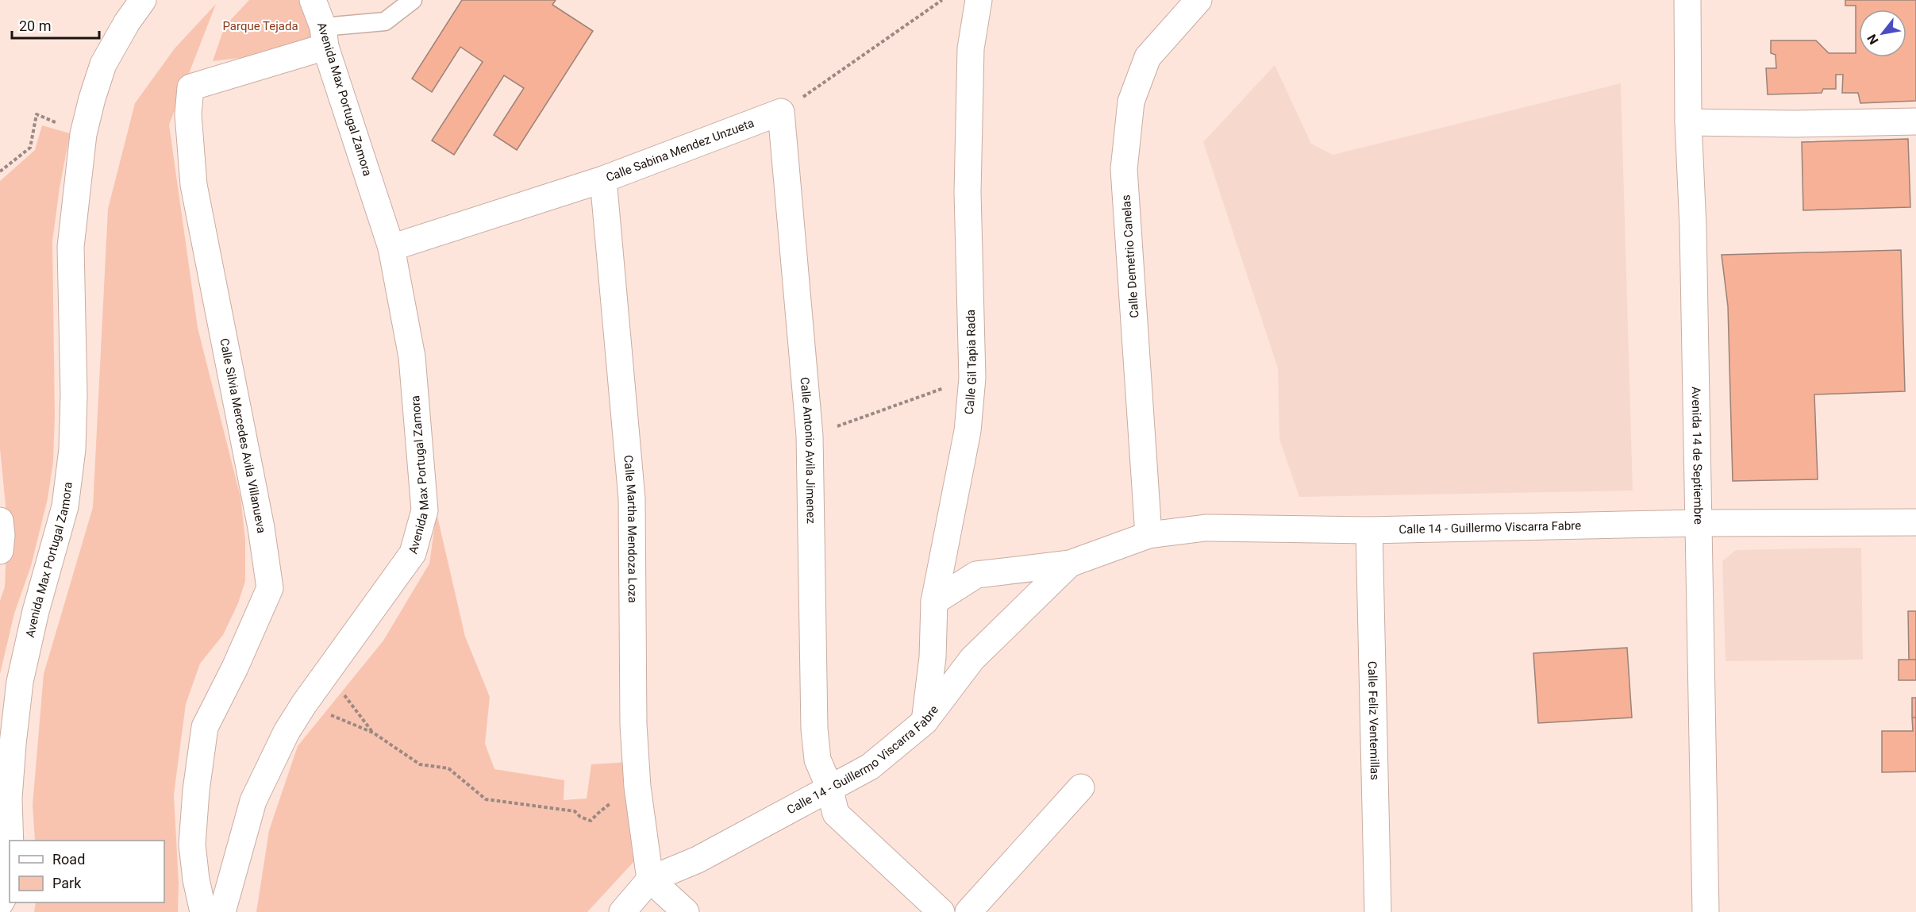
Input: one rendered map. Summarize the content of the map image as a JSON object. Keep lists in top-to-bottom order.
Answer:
{
  "streets": {
    "street": [
      "Avenida Max Portugal Zamora",
      "Calle Sabina Mendez Unzueta",
      "Calle Demetrio Canelas",
      "Calle Gil Tapia Rada",
      "Calle Silvia Mercedes Avila Villanueva",
      "Calle Antonio Avila Jimenez",
      "Avenida 14 de Septiembre",
      "Calle 14 - Guillermo Viscarra Fabre",
      "Calle Martha Mendoza Loza",
      "Calle Feliz Ventemillas"
    ]
  },
  "crossings": [
    ["Avenida Max Portugal Zamora", "Calle Sabina Mendez Unzueta"],
    ["Avenida Max Portugal Zamora", "Calle Silvia Mercedes Avila Villanueva"],
    ["Calle Sabina Mendez Unzueta", "Calle Antonio Avila Jimenez"],
    ["Calle Sabina Mendez Unzueta", "Calle Martha Mendoza Loza"],
    ["Calle Demetrio Canelas", "Calle 14 - Guillermo Viscarra Fabre"],
    ["Calle Gil Tapia Rada", "Calle 14 - Guillermo Viscarra Fabre"],
    ["Calle Antonio Avila Jimenez", "Calle 14 - Guillermo Viscarra Fabre"],
    ["Avenida 14 de Septiembre", "Calle 14 - Guillermo Viscarra Fabre"],
    ["Calle 14 - Guillermo Viscarra Fabre", "Calle Martha Mendoza Loza"],
    ["Calle 14 - Guillermo Viscarra Fabre", "Calle Feliz Ventemillas"]
  ],
  "parks": ["Parque Tejada"],
  "legend": ["Road", "Park"],
  "scale_bar": "20 m",
  "north": "bottom left"
}
